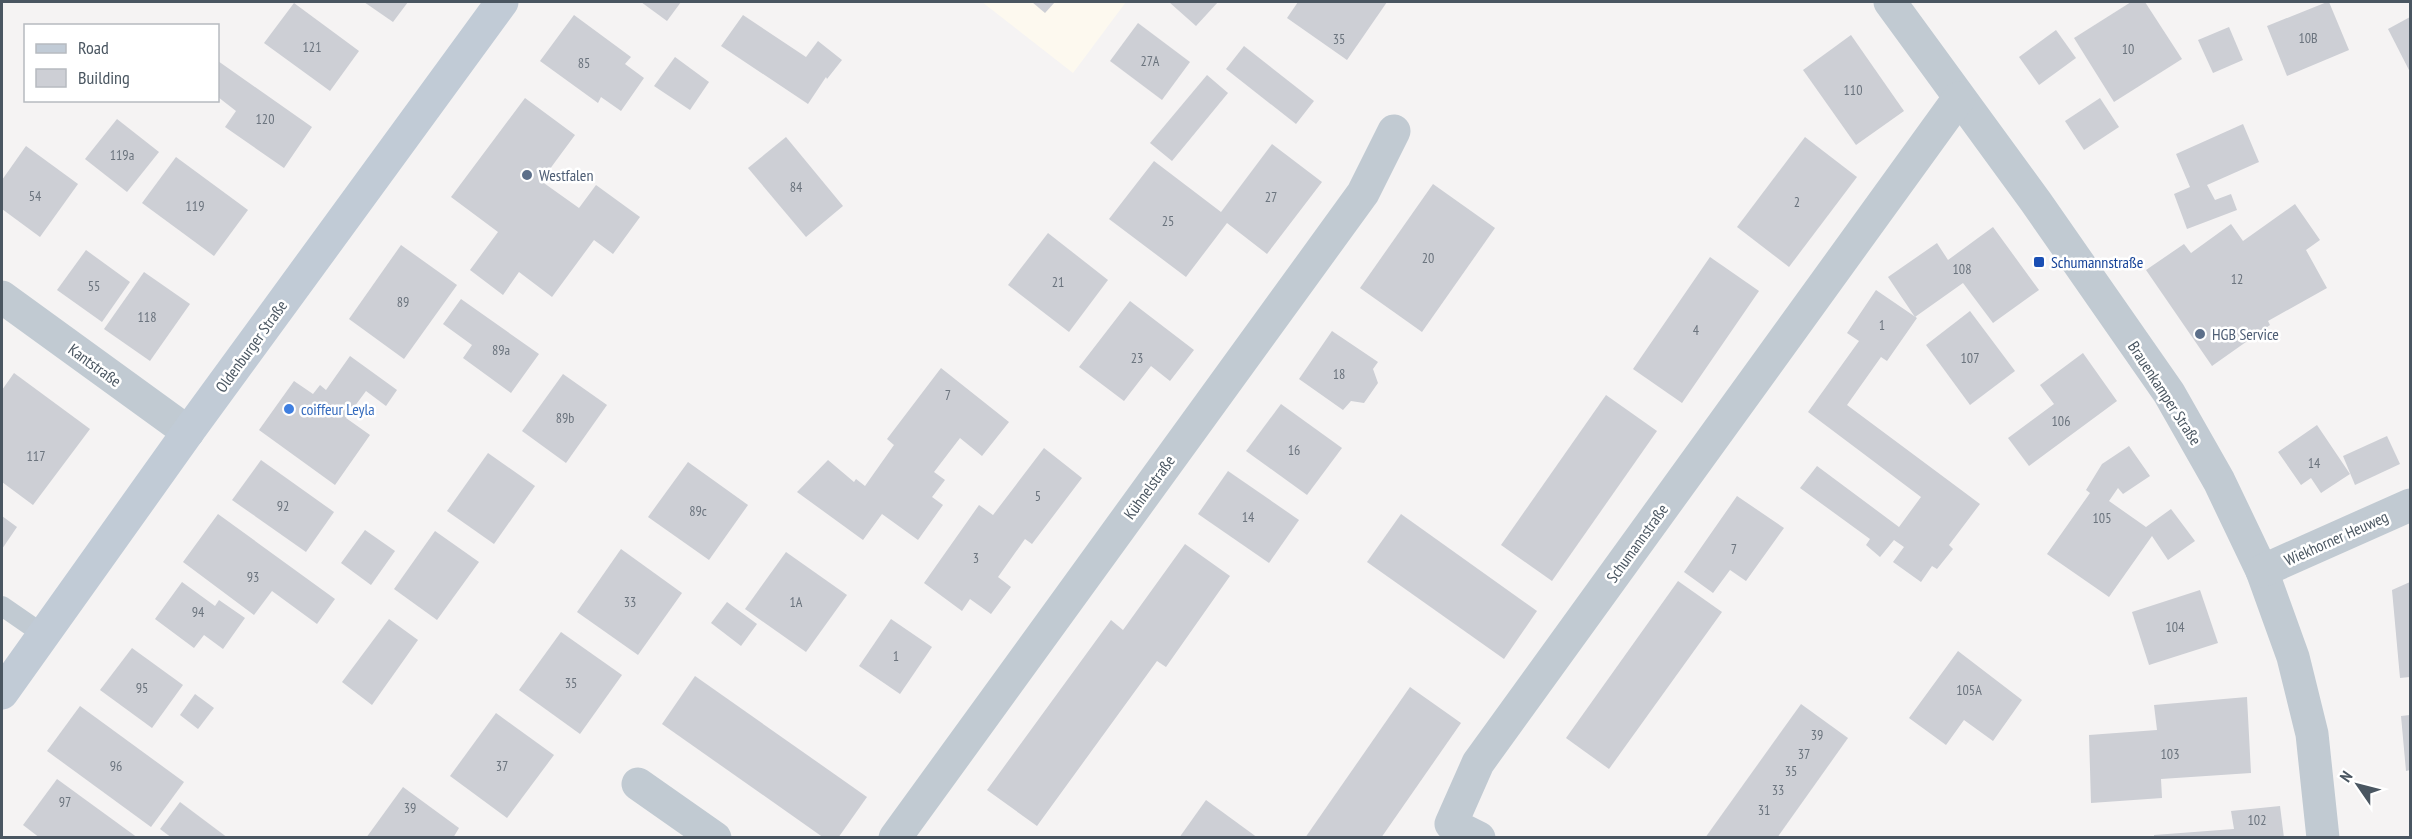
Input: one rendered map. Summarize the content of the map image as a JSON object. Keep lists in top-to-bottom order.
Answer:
{
  "streets": {
    "main road": ["Oldenburger Straße"],
    "street": [
      "Kantstraße",
      "Brauenkamper Straße",
      "Kühnelstraße",
      "Wiekhorner Heuweg",
      "Schumannstraße"
    ]
  },
  "crossings": [
    ["Oldenburger Straße", "Kantstraße"],
    ["Brauenkamper Straße", "Wiekhorner Heuweg"],
    ["Brauenkamper Straße", "Schumannstraße"]
  ],
  "places": {
    "other": ["Westfalen", "HGB Service", "coiffeur Leyla"],
    "transit": ["Schumannstraße"]
  },
  "house_numbers": [
    "10B",
    "35",
    "121",
    "10",
    "27A",
    "85",
    "110",
    "120",
    "119a",
    "84",
    "54",
    "27",
    "2",
    "119",
    "25",
    "20",
    "108",
    "12",
    "21",
    "55",
    "89",
    "118",
    "1",
    "4",
    "89a",
    "23",
    "107",
    "18",
    "7",
    "89b",
    "106",
    "16",
    "117",
    "14",
    "5",
    "92",
    "89c",
    "14",
    "105",
    "7",
    "3",
    "93",
    "33",
    "1A",
    "94",
    "104",
    "1",
    "35",
    "95",
    "105A",
    "39",
    "37",
    "103",
    "96",
    "37",
    "35",
    "33",
    "97",
    "39",
    "31",
    "102"
  ],
  "legend": ["Road", "Building"],
  "north": "top left"
}
